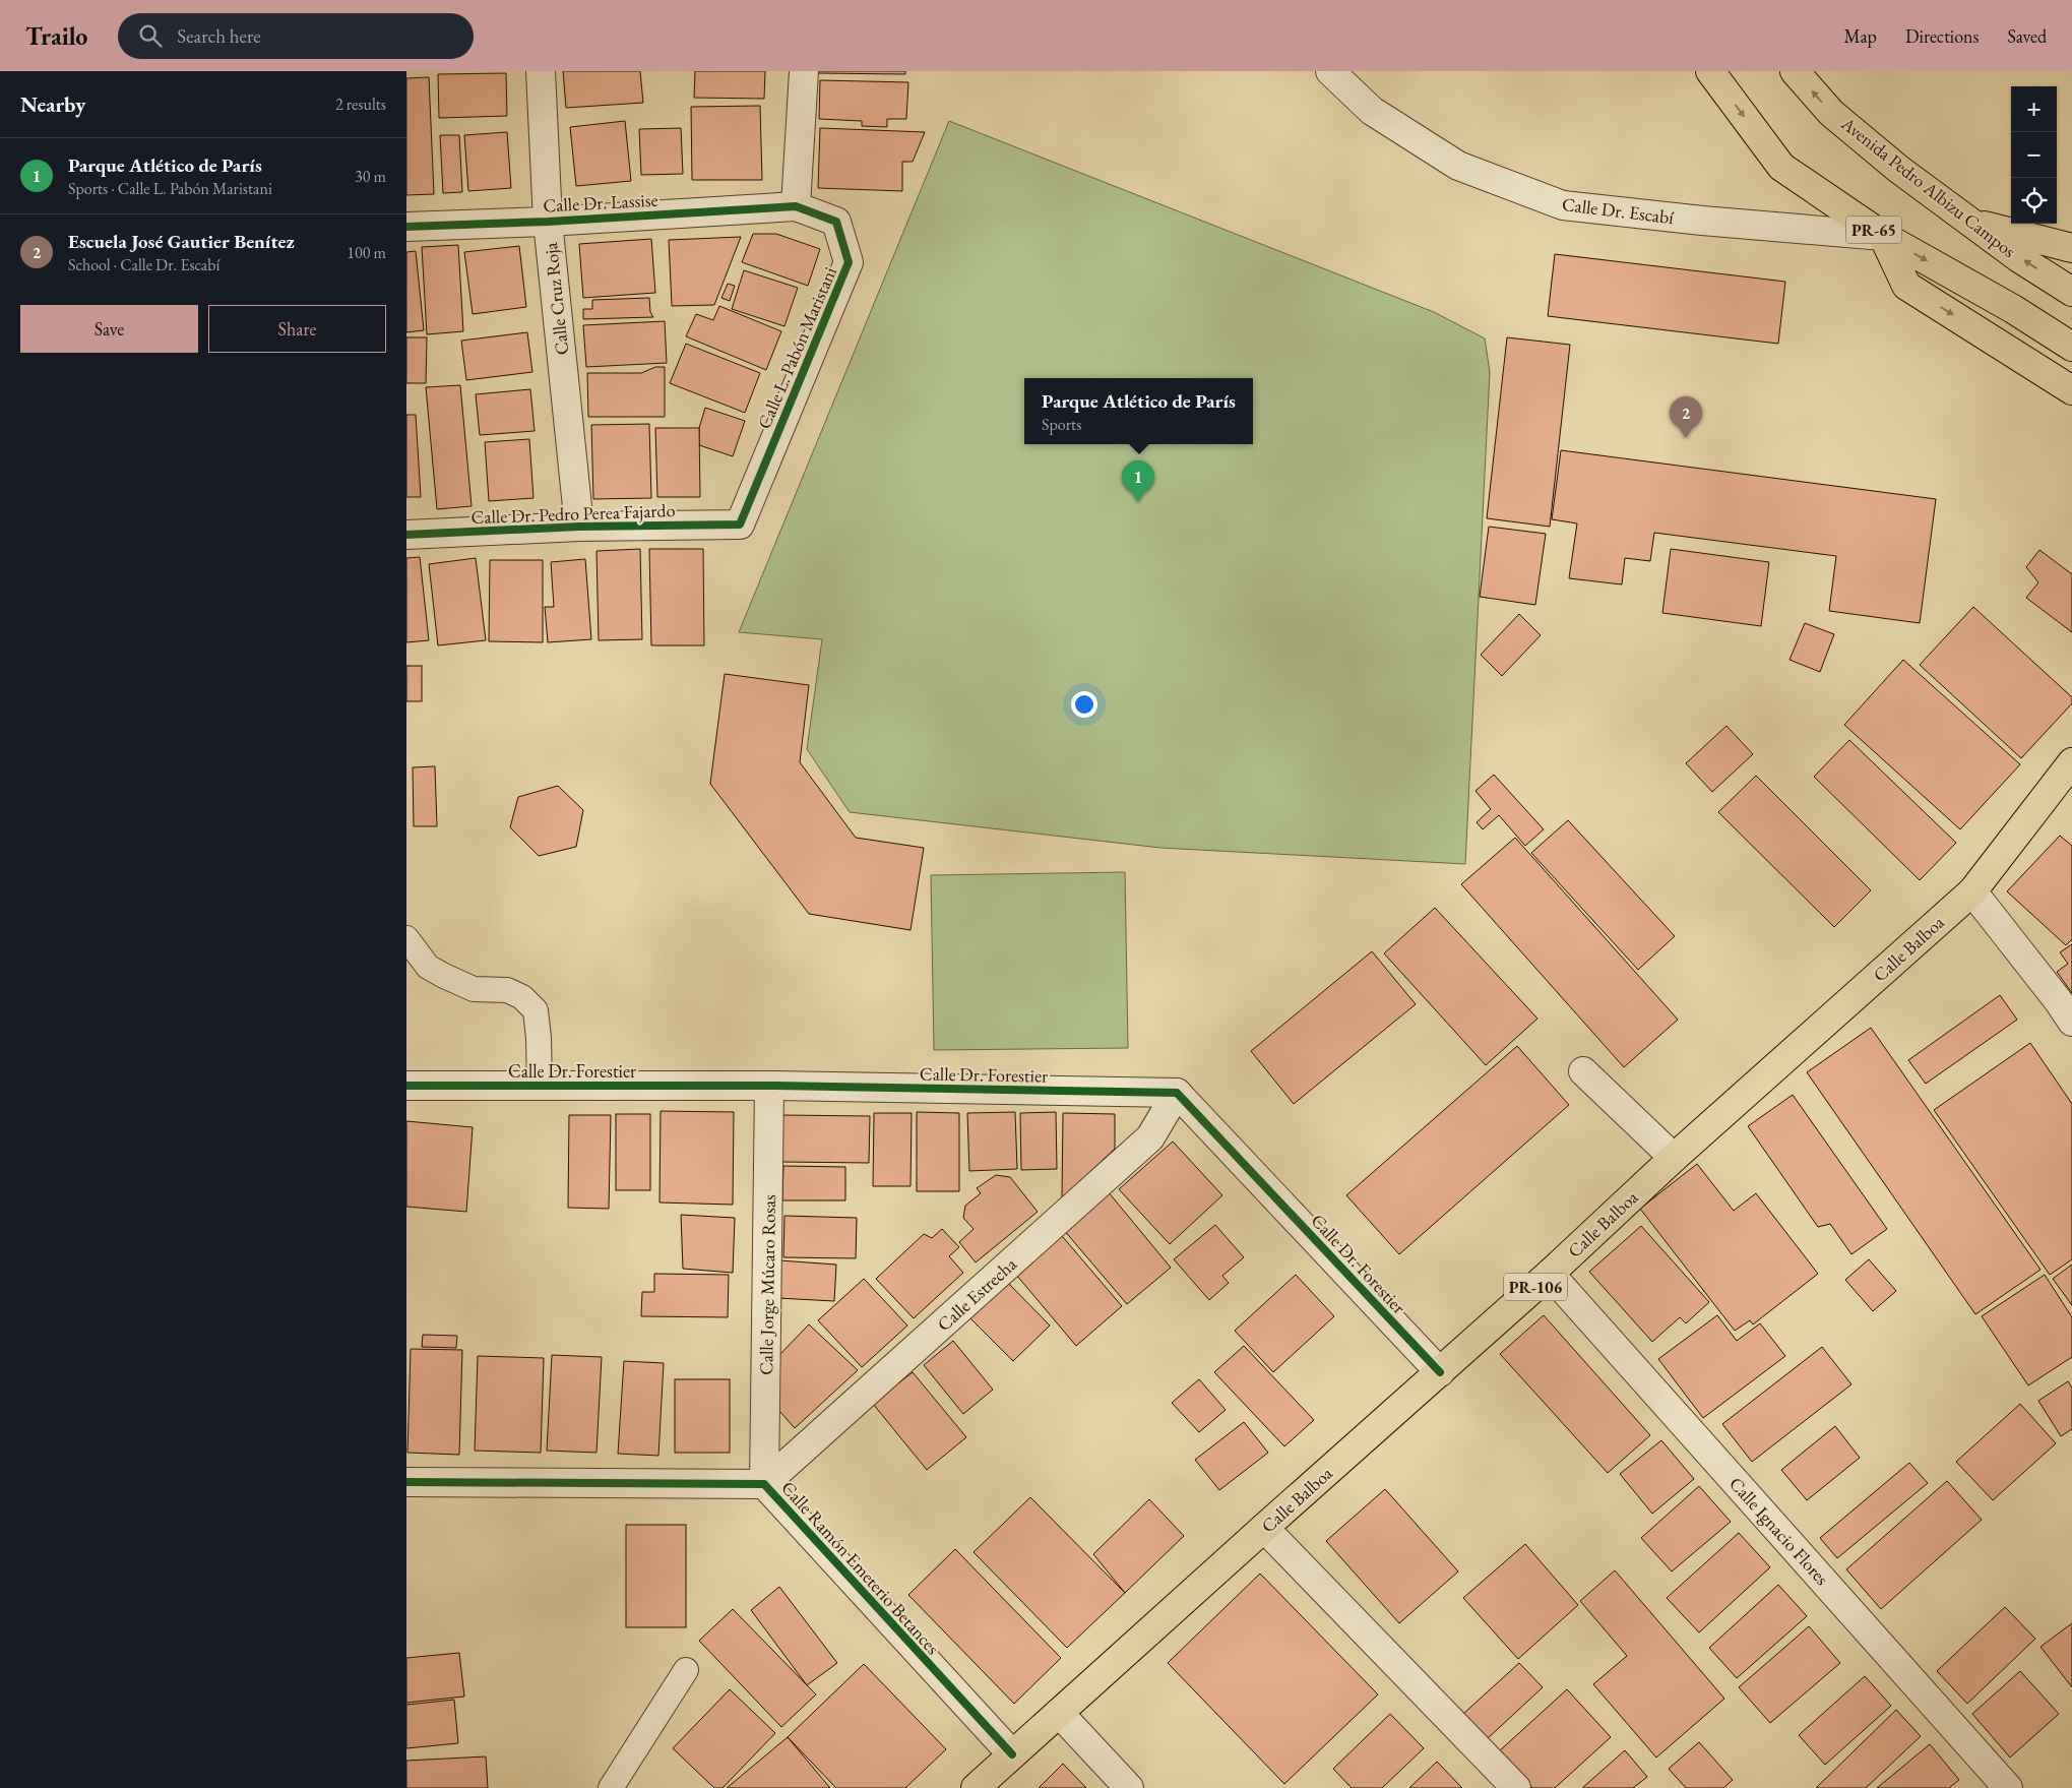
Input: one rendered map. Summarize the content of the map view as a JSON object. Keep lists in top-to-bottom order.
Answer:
{
  "streets": {
    "main road": [
      "Avenida Pedro Albizu Campos",
      "PR-65",
      "Calle Balboa",
      "PR-106"
    ],
    "street": [
      "Calle Dr. Lassise",
      "Calle Dr. Escabí",
      "Calle Cruz Roja",
      "Calle L. Pabón Maristani",
      "Calle Dr. Pedro Perea Fajardo",
      "Calle Dr. Forestier",
      "Calle Jorge Múcaro Rosas",
      "Calle Estrecha",
      "Calle Ignacio Flores",
      "Calle Ramón Emeterio Betances"
    ]
  },
  "crossings": [
    ["Calle Dr. Lassise", "Calle Cruz Roja"],
    ["Calle Dr. Lassise", "Calle L. Pabón Maristani"],
    ["Calle Dr. Escabí", "PR-65"],
    ["Calle Cruz Roja", "Calle Dr. Pedro Perea Fajardo"],
    ["Calle L. Pabón Maristani", "Calle Dr. Pedro Perea Fajardo"],
    ["Calle Balboa", "Calle Dr. Forestier"],
    ["Calle Balboa", "Calle Ignacio Flores"],
    ["Calle Balboa", "Calle Ramón Emeterio Betances"],
    ["Calle Dr. Forestier", "Calle Jorge Múcaro Rosas"],
    ["Calle Dr. Forestier", "Calle Estrecha"],
    ["Calle Jorge Múcaro Rosas", "Calle Estrecha"],
    ["Calle Jorge Múcaro Rosas", "Calle Ramón Emeterio Betances"],
    ["Calle Estrecha", "Calle Ramón Emeterio Betances"]
  ],
  "page": {
    "header": "Trailo",
    "search": "Search here",
    "nav": ["Map", "Directions", "Saved"],
    "heading": ["Nearby", "2 results"],
    "map_buttons": ["+", "−"],
    "list": [
      {
        "mark": "1",
        "name": "Parque Atlético de París",
        "note": "Sports · Calle L. Pabón Maristani",
        "value": "30 m"
      },
      {
        "mark": "2",
        "name": "Escuela José Gautier Benítez",
        "note": "School · Calle Dr. Escabí",
        "value": "100 m"
      }
    ],
    "buttons": ["Save", "Share"],
    "popup": ["Parque Atlético de París", "Sports"],
    "pins": ["2", "1"]
  }
}
